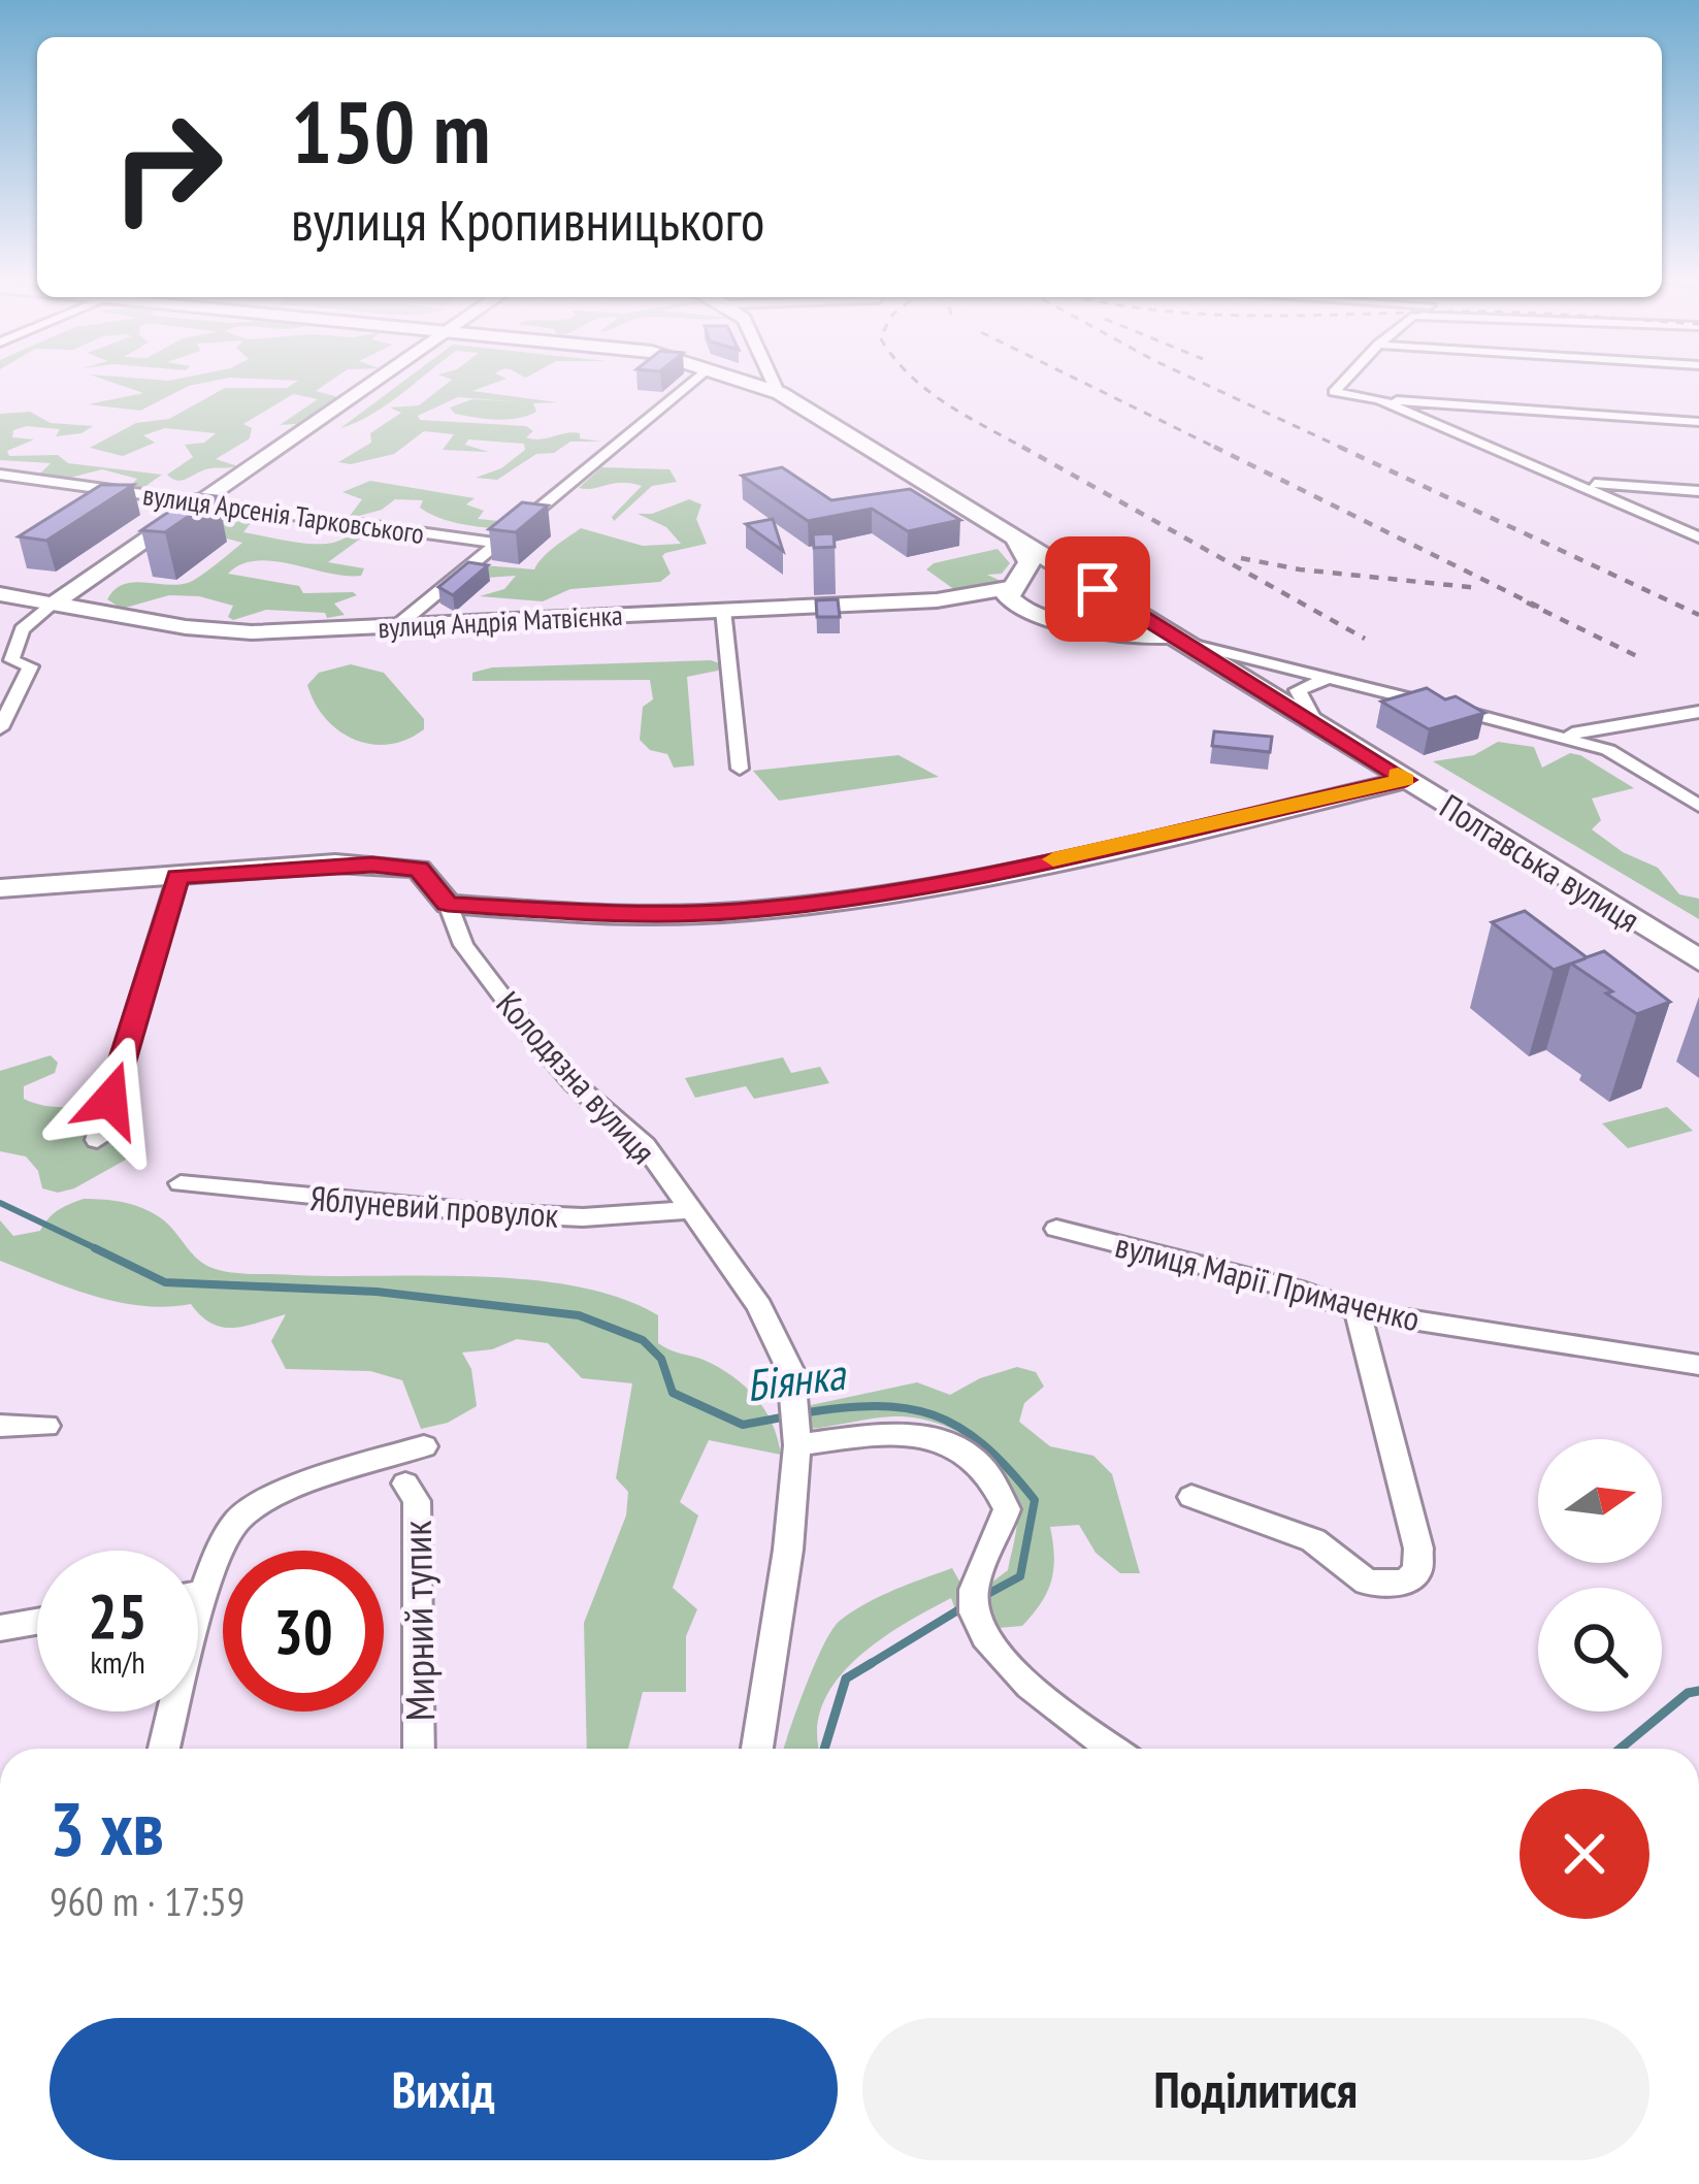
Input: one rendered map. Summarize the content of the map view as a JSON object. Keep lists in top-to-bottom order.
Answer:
{
  "streets": {
    "main road": ["Полтавська вулиця"],
    "street": [
      "вулиця Арсенія Тарковського",
      "вулиця Андрія Матвієнка",
      "Колодязна вулиця",
      "Яблуневий провулок",
      "вулиця Марії Примаченко",
      "Мирний тупик"
    ]
  },
  "crossings": [
    ["Колодязна вулиця", "Яблуневий провулок"]
  ],
  "water": ["Біянка"],
  "north": "right",
  "page": {
    "turn": ["150 m", "вулиця Кропивницького"],
    "speed": "25 km/h",
    "limit": "30",
    "heading": ["3 хв", "960 m · 17:59"],
    "buttons": ["Вихід", "Поділитися"]
  }
}
